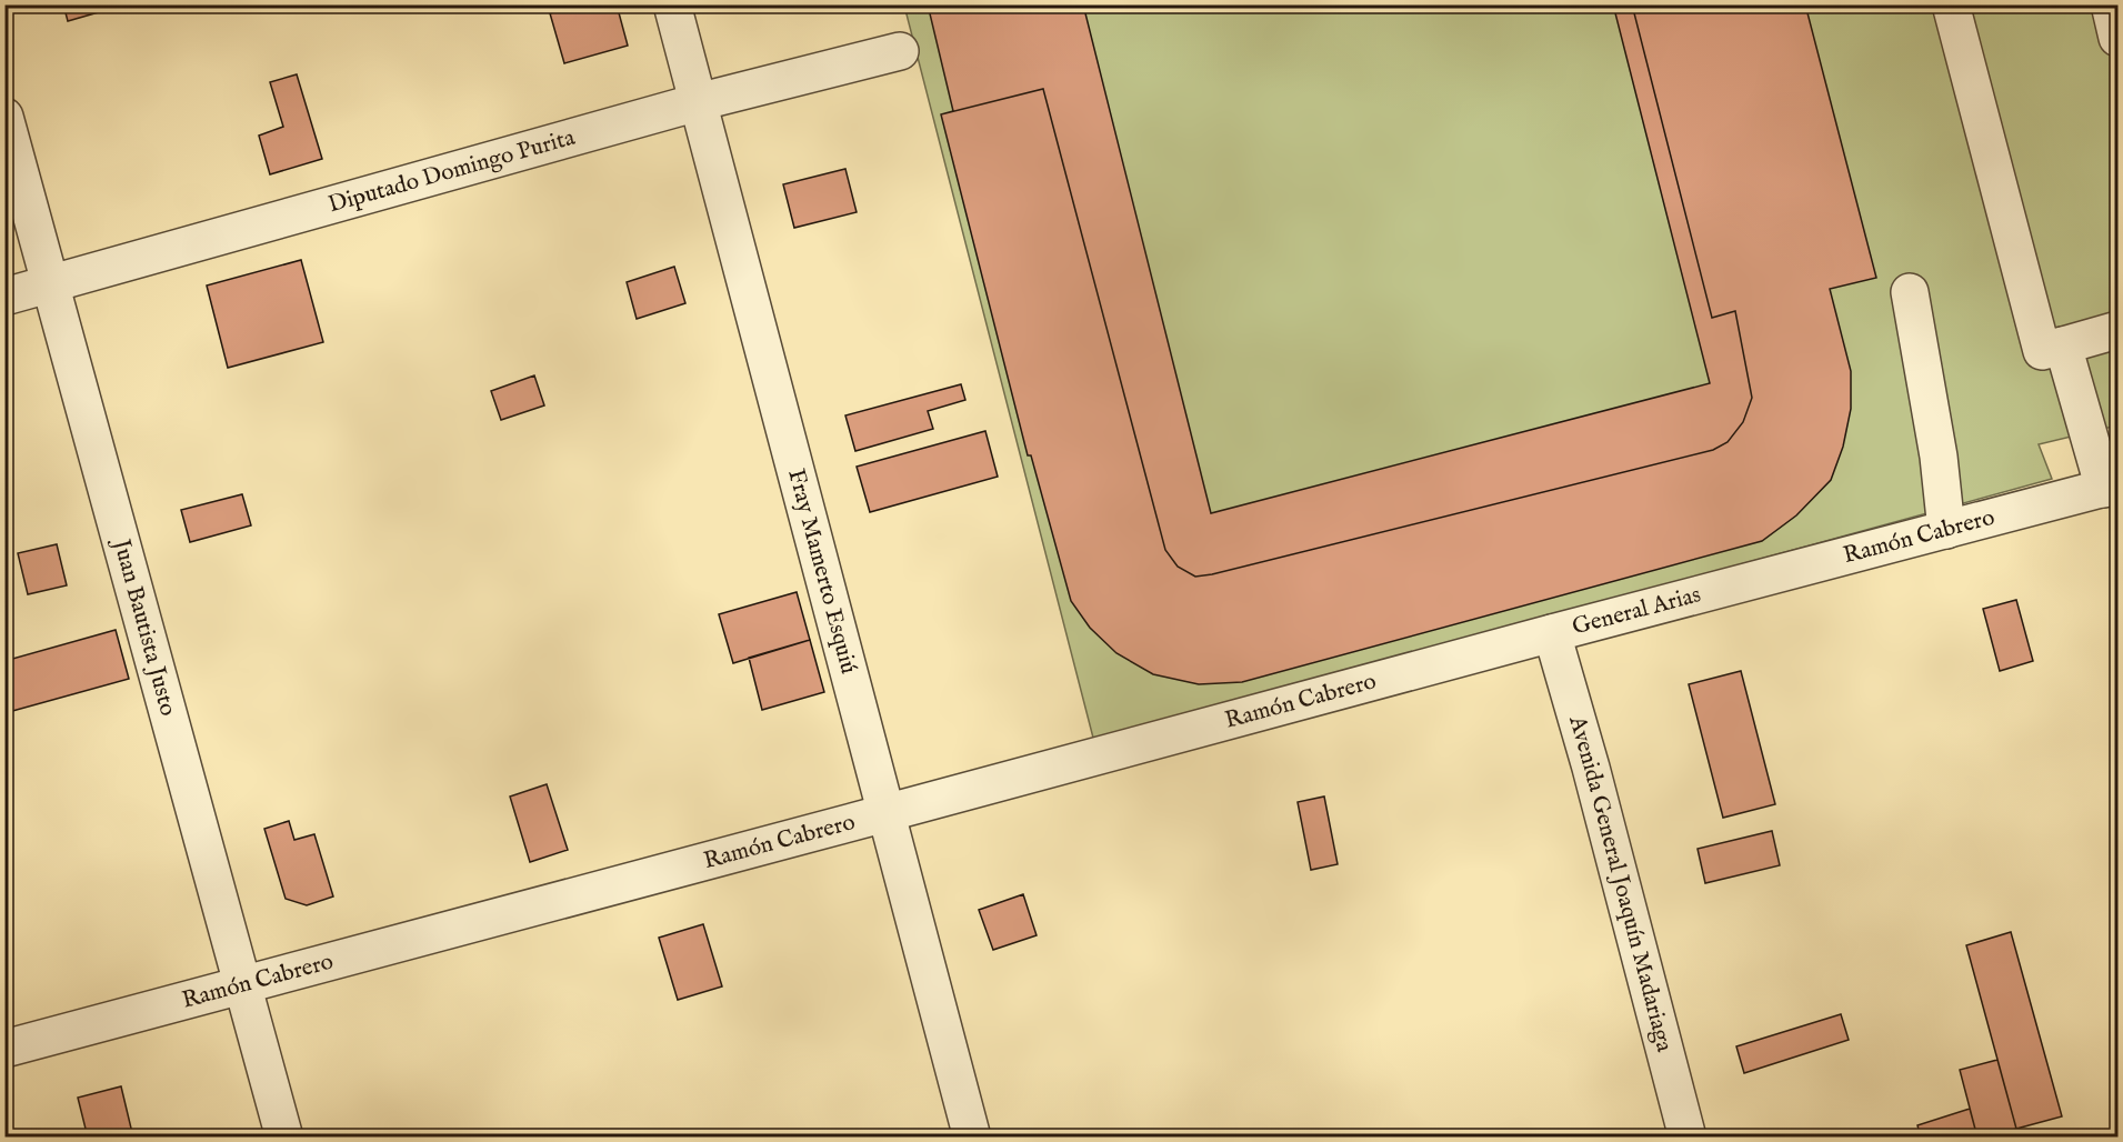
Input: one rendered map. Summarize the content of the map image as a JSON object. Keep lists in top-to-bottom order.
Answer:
{
  "streets": {
    "street": [
      "Diputado Domingo Purita",
      "Ramón Cabrero",
      "Fray Mamerto Esquiú",
      "General Arias",
      "Juan Bautista Justo",
      "Avenida General Joaquín Madariaga"
    ]
  },
  "crossings": [
    ["Diputado Domingo Purita", "Fray Mamerto Esquiú"],
    ["Diputado Domingo Purita", "Juan Bautista Justo"],
    ["Ramón Cabrero", "Fray Mamerto Esquiú"],
    ["Ramón Cabrero", "General Arias"],
    ["Ramón Cabrero", "Juan Bautista Justo"],
    ["Ramón Cabrero", "Avenida General Joaquín Madariaga"],
    ["General Arias", "Avenida General Joaquín Madariaga"]
  ]
}
